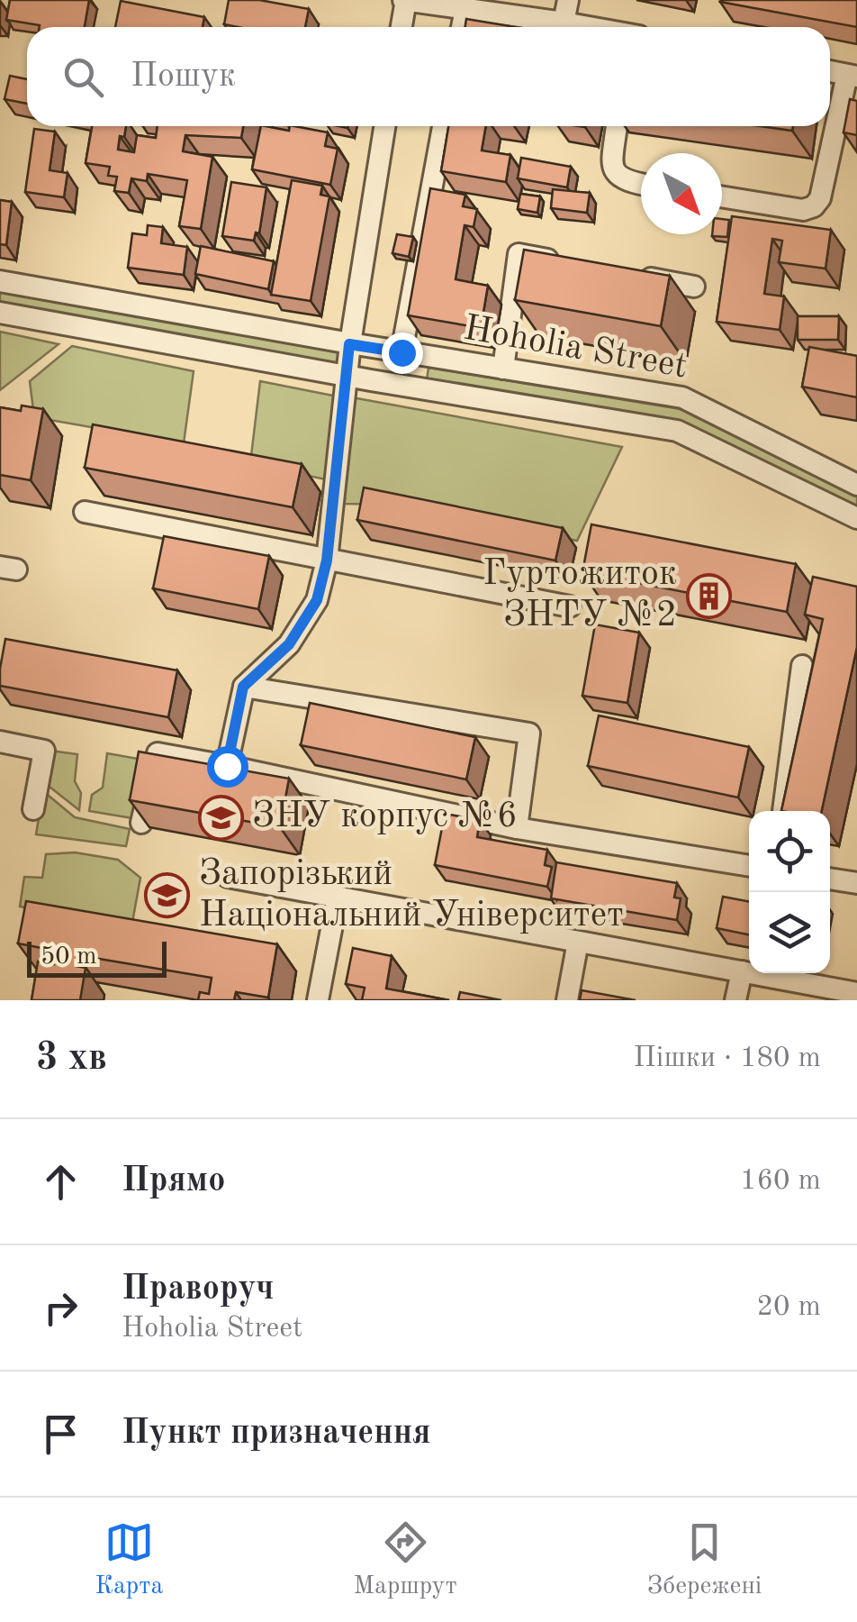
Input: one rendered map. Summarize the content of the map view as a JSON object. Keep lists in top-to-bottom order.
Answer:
{
  "streets": {
    "street": ["Hoholia Street"]
  },
  "places": {
    "building": ["Гуртожиток ЗНТУ №2"],
    "school or university": ["ЗНУ корпус №6", "Запорізький Національний Університет"]
  },
  "scale_bar": "50 m",
  "north": "bottom right",
  "page": {
    "search": "Пошук",
    "scale": "50 m",
    "heading": ["3 хв", "Пішки · 180 m"],
    "list": [
      ["Прямо", "160 m"],
      ["Праворуч", "Hoholia Street", "20 m"],
      "Пункт призначення"
    ],
    "nav": ["Карта", "Маршрут", "Збережені"]
  }
}
